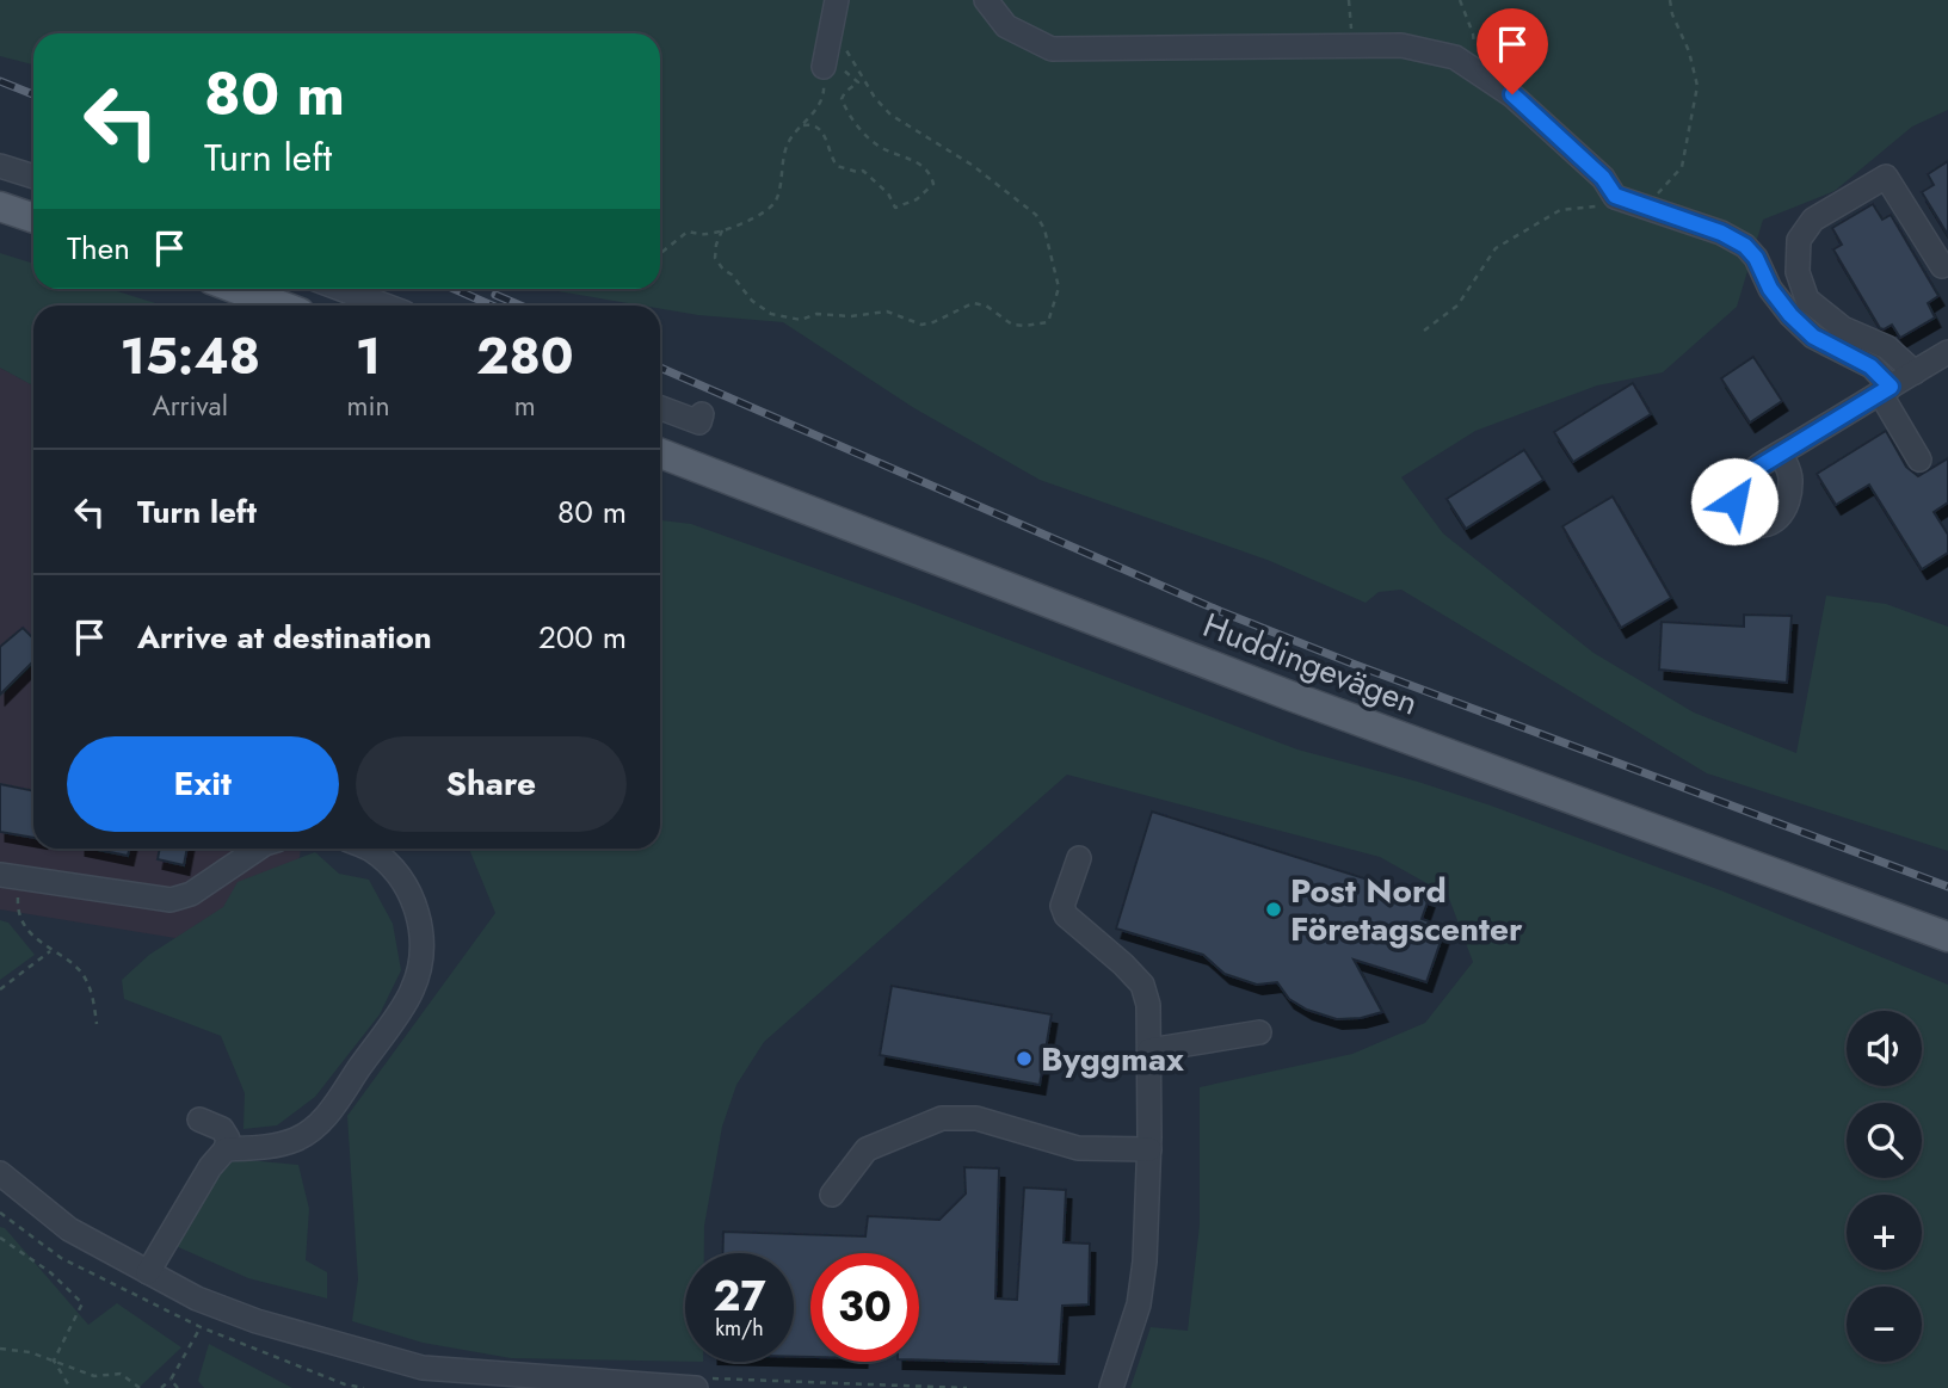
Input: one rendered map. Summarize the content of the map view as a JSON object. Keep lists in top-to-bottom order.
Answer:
{
  "streets": {
    "main road": ["Huddingevägen"]
  },
  "places": ["Post Nord Företagscenter", "Byggmax"],
  "page": {
    "turn": ["80 m", "Turn left"],
    "then": "Then",
    "eta": [
      "15:48",
      "Arrival",
      "1",
      "min",
      "280",
      "m"
    ],
    "list": [
      {
        "name": "Turn left",
        "value": "80 m"
      },
      {
        "name": "Arrive at destination",
        "value": "200 m"
      }
    ],
    "buttons": ["Exit", "Share"],
    "map_buttons": ["+", "−"],
    "speed": "27 km/h",
    "limit": "30"
  }
}
